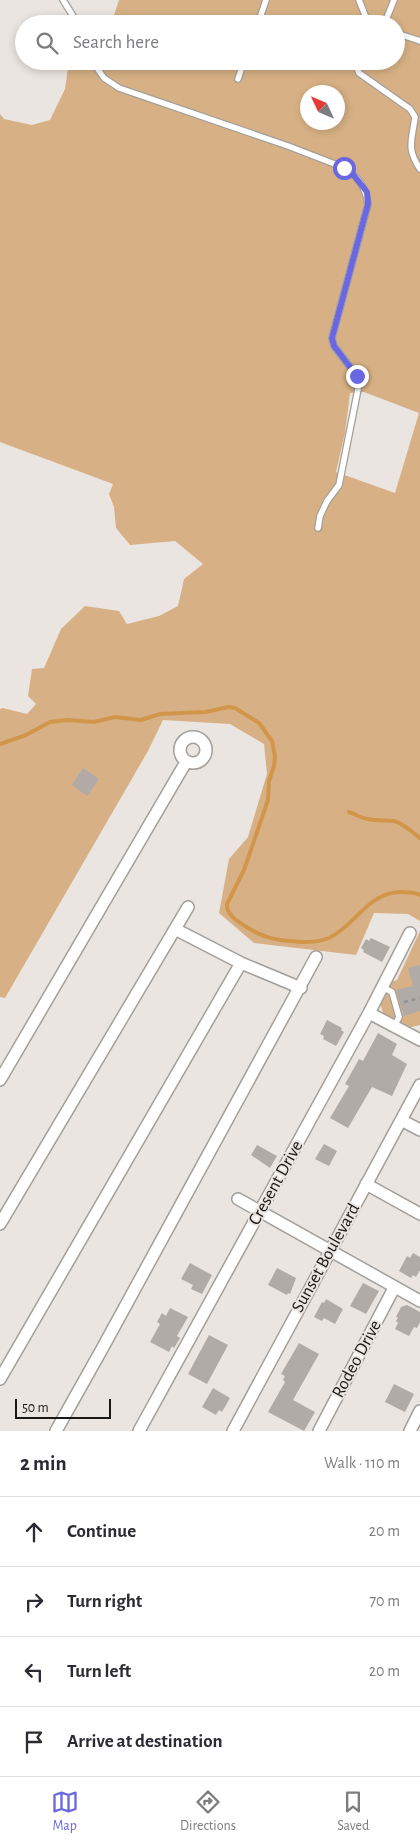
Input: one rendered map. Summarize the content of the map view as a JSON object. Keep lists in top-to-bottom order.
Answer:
{
  "streets": {
    "street": ["Cresent Drive", "Sunset Boulevard", "Rodeo Drive"]
  },
  "scale_bar": "50 m",
  "north": "top left",
  "page": {
    "search": "Search here",
    "scale": "50 m",
    "heading": ["2 min", "Walk · 110 m"],
    "list": [
      ["Continue", "20 m"],
      ["Turn right", "70 m"],
      ["Turn left", "20 m"],
      "Arrive at destination"
    ],
    "nav": ["Map", "Directions", "Saved"]
  }
}
